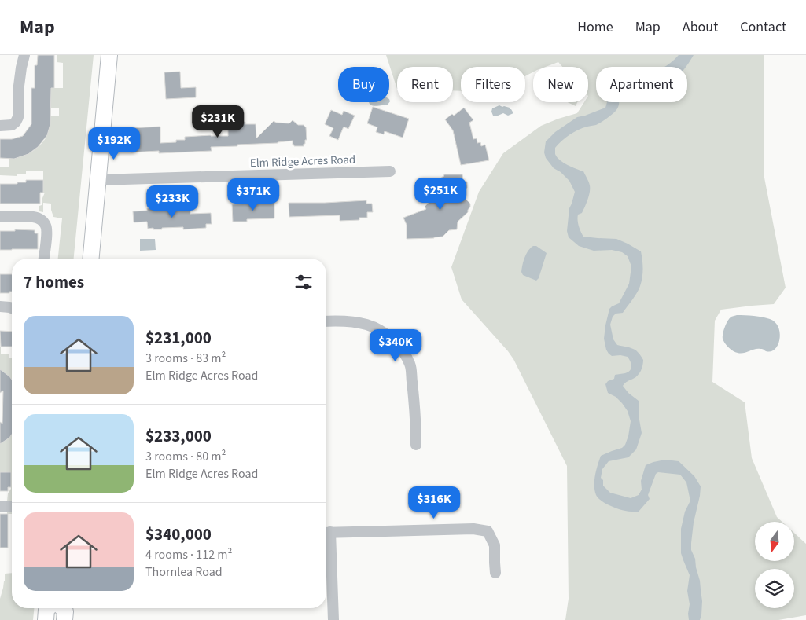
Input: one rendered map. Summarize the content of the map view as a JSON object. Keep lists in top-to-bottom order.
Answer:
{
  "streets": {
    "street": ["Elm Ridge Acres Road"]
  },
  "north": "bottom",
  "page": {
    "header": "Map",
    "nav": [
      "Home",
      "Map",
      "About",
      "Contact"
    ],
    "chip": [
      "Buy",
      "Rent",
      "Filters",
      "New",
      "Apartment"
    ],
    "price": [
      "$231K",
      "$192K",
      "$251K",
      "$371K",
      "$233K",
      "$340K",
      "$316K"
    ],
    "heading": "7 homes",
    "list": [
      {
        "name": "$231,000",
        "note": "3 rooms · 83 m² · Elm Ridge Acres Road"
      },
      {
        "name": "$233,000",
        "note": "3 rooms · 80 m² · Elm Ridge Acres Road"
      },
      {
        "name": "$340,000",
        "note": "4 rooms · 112 m² · Thornlea Road"
      }
    ]
  }
}
